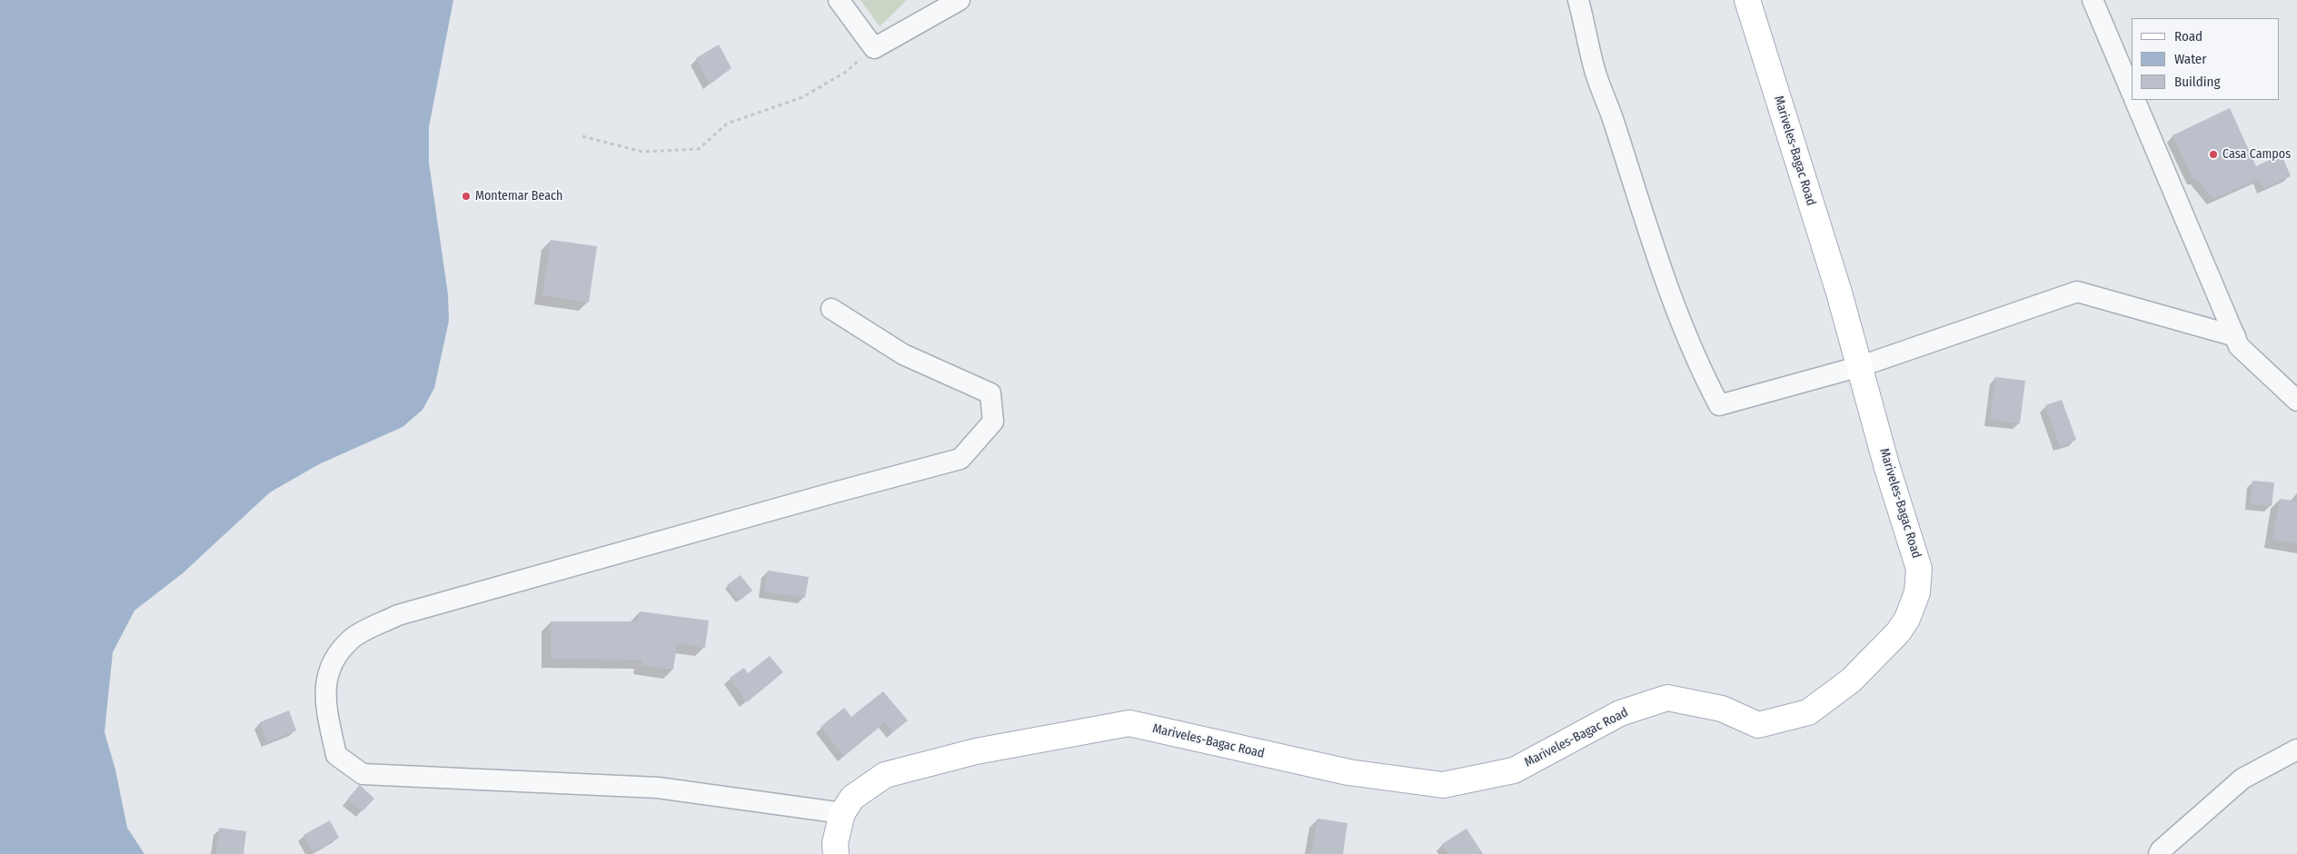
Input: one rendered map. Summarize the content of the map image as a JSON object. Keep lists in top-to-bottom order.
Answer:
{
  "streets": {
    "main road": ["Mariveles-Bagac Road"]
  },
  "places": ["Casa Campos", "Montemar Beach"],
  "legend": ["Road", "Water", "Building"]
}
